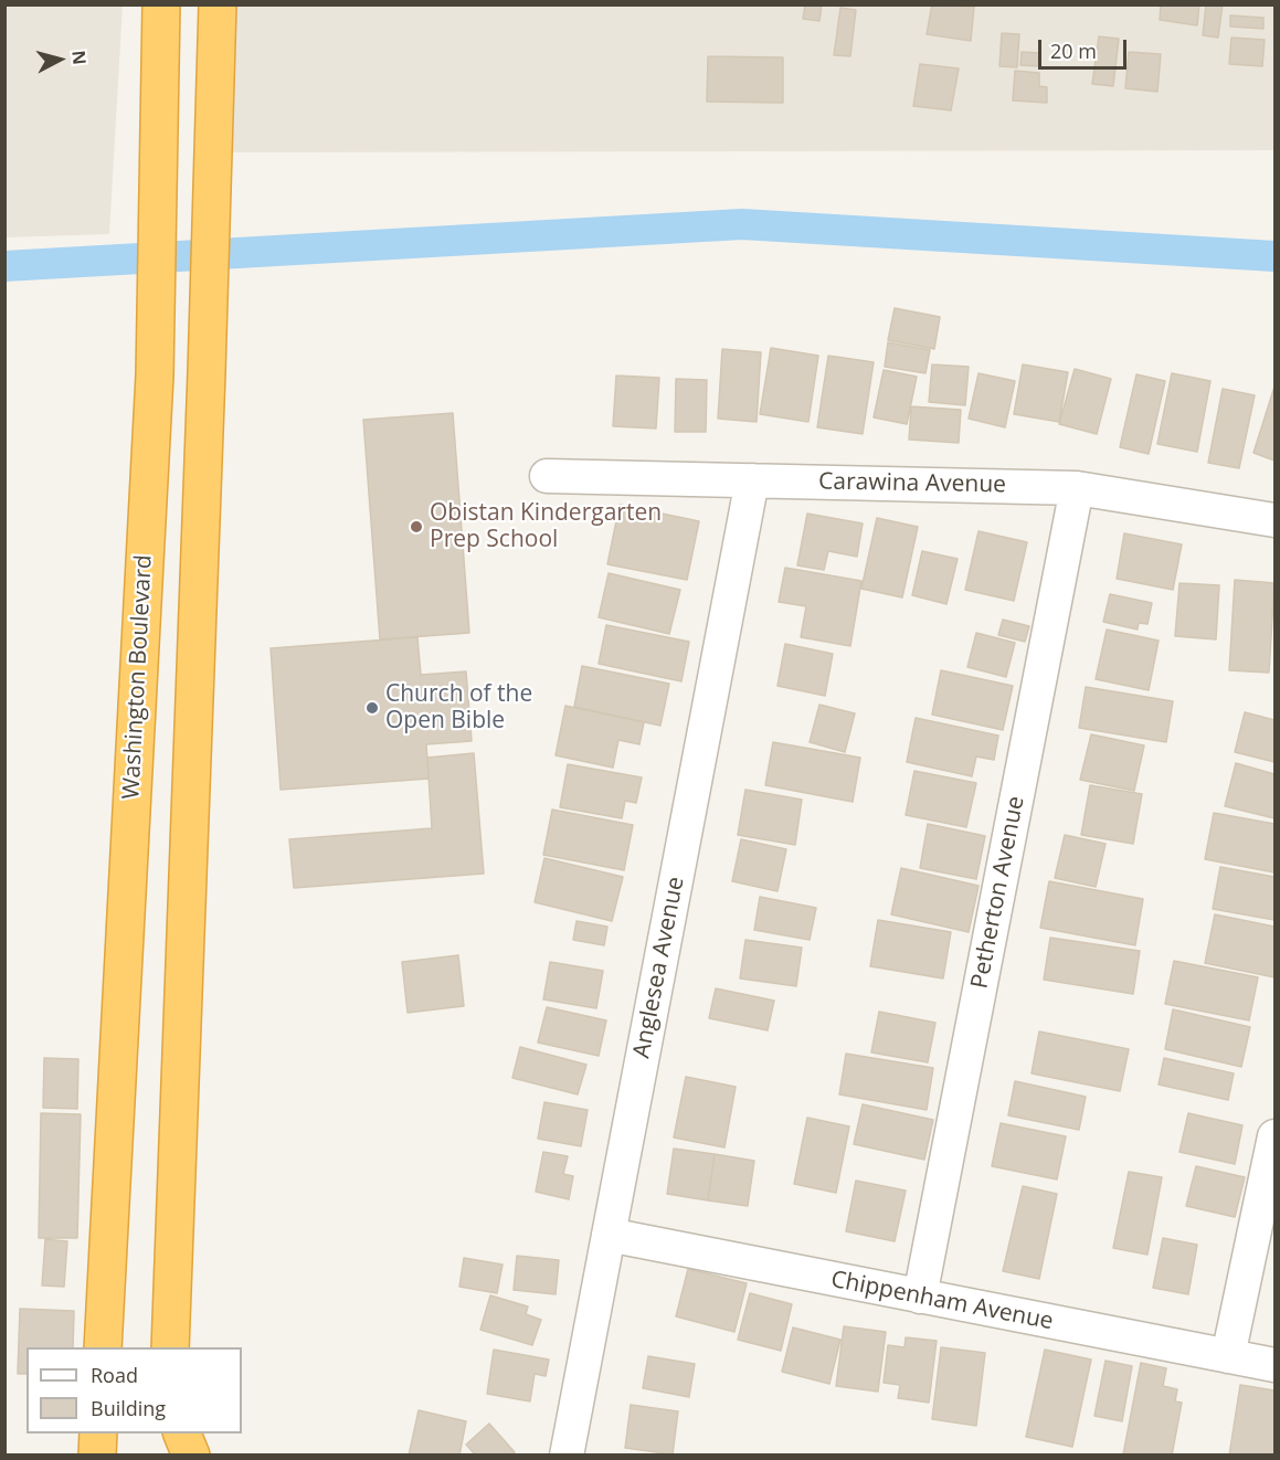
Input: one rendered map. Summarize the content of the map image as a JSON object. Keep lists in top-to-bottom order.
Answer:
{
  "streets": {
    "highway": ["Washington Boulevard"],
    "street": [
      "Carawina Avenue",
      "Petherton Avenue",
      "Anglesea Avenue",
      "Chippenham Avenue"
    ]
  },
  "crossings": [
    ["Carawina Avenue", "Petherton Avenue"],
    ["Carawina Avenue", "Anglesea Avenue"],
    ["Petherton Avenue", "Chippenham Avenue"],
    ["Anglesea Avenue", "Chippenham Avenue"]
  ],
  "places": ["Obistan Kindergarten Prep School", "Church of the Open Bible"],
  "legend": ["Road", "Building"],
  "scale_bar": "20 m",
  "north": "right"
}
